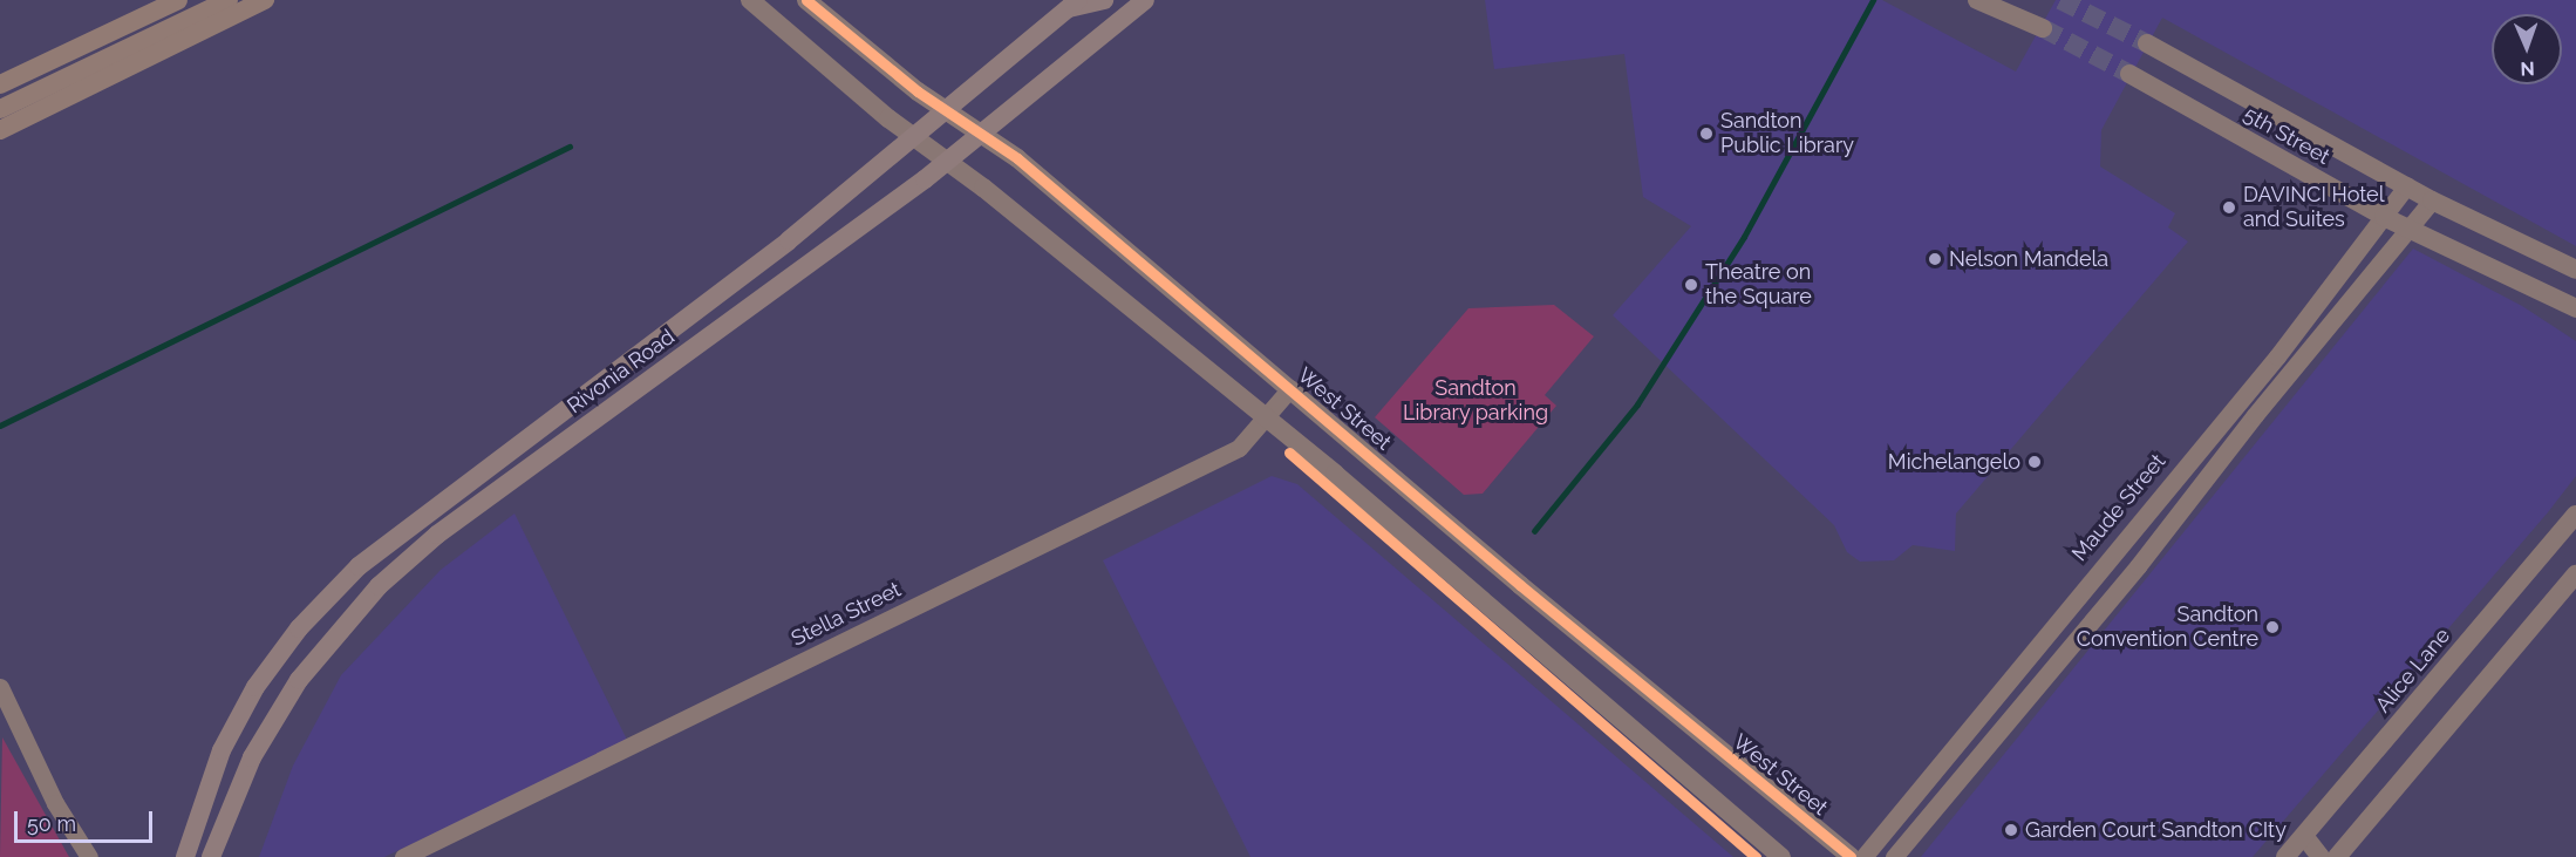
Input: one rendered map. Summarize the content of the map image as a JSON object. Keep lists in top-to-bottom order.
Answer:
{
  "streets": {
    "main road": ["Rivonia Road"],
    "street": [
      "5th Street",
      "West Street",
      "Maude Street",
      "Stella Street",
      "Alice Lane"
    ]
  },
  "crossings": [
    ["5th Street", "Maude Street"],
    ["Rivonia Road", "West Street"],
    ["West Street", "Stella Street"]
  ],
  "parks": ["Sandton Library parking"],
  "places": [
    "Sandton Public Library",
    "DAVINCI Hotel and Suites",
    "Nelson Mandela",
    "Theatre on the Square",
    "Michelangelo",
    "Sandton Convention Centre",
    "Garden Court Sandton CIty"
  ],
  "scale_bar": "50 m",
  "north": "bottom"
}
